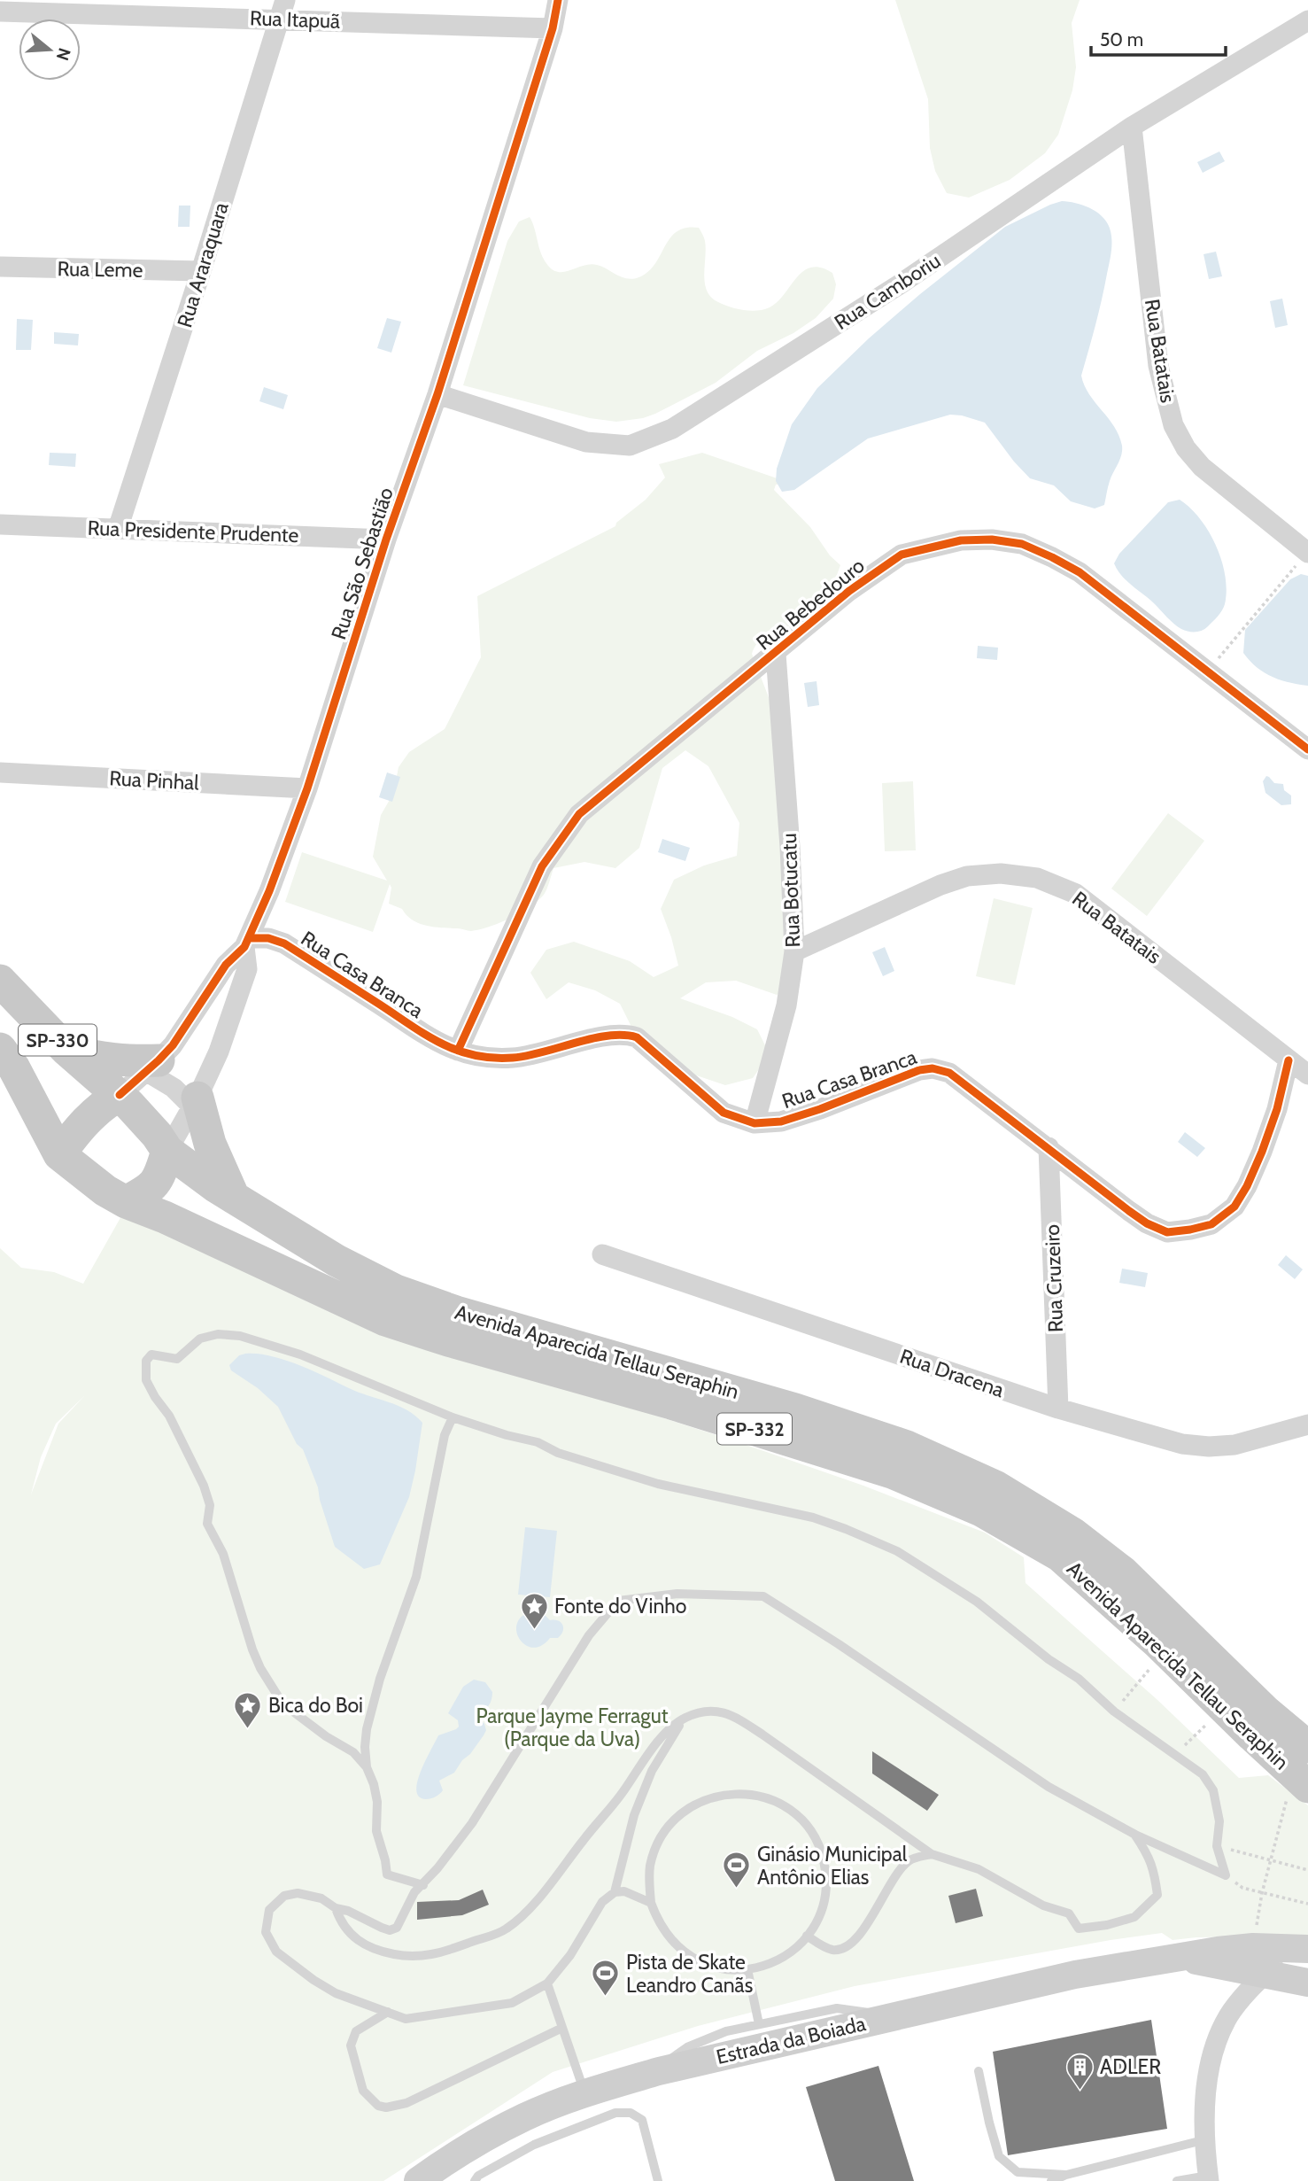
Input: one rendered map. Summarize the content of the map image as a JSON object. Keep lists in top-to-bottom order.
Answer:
{
  "streets": {
    "main road": [
      "SP-330",
      "Avenida Aparecida Tellau Seraphin",
      "SP-332",
      "Estrada da Boiada"
    ],
    "street": [
      "Rua Itapuã",
      "Rua Araraquara",
      "Rua Leme",
      "Rua Camboriu",
      "Rua Batatais",
      "Rua Presidente Prudente",
      "Rua São Sebastião",
      "Rua Bebedouro",
      "Rua Pinhal",
      "Rua Botucatu",
      "Rua Casa Branca",
      "Rua Cruzeiro",
      "Rua Dracena"
    ]
  },
  "crossings": [
    ["Rua Itapuã", "Rua Araraquara"],
    ["Rua Itapuã", "Rua São Sebastião"],
    ["Rua Araraquara", "Rua Leme"],
    ["Rua Araraquara", "Rua Presidente Prudente"],
    ["Rua Camboriu", "Rua Batatais"],
    ["Rua Camboriu", "Rua São Sebastião"],
    ["Rua Batatais", "Rua Botucatu"],
    ["Rua Batatais", "Rua Casa Branca"],
    ["Rua Presidente Prudente", "Rua São Sebastião"],
    ["Rua São Sebastião", "Rua Pinhal"],
    ["Rua São Sebastião", "Rua Casa Branca"],
    ["Rua São Sebastião", "Avenida Aparecida Tellau Seraphin"],
    ["Rua Bebedouro", "Rua Botucatu"],
    ["Rua Bebedouro", "Rua Casa Branca"],
    ["Rua Botucatu", "Rua Casa Branca"],
    ["Rua Casa Branca", "Rua Cruzeiro"],
    ["Rua Cruzeiro", "Rua Dracena"]
  ],
  "parks": ["Parque Jayme Ferragut (Parque da Uva)"],
  "places": {
    "place": ["Fonte do Vinho", "Bica do Boi"],
    "sports": ["Ginásio Municipal Antônio Elias", "Pista de Skate Leandro Canãs"],
    "building": ["ADLER"]
  },
  "scale_bar": "50 m",
  "north": "right"
}
